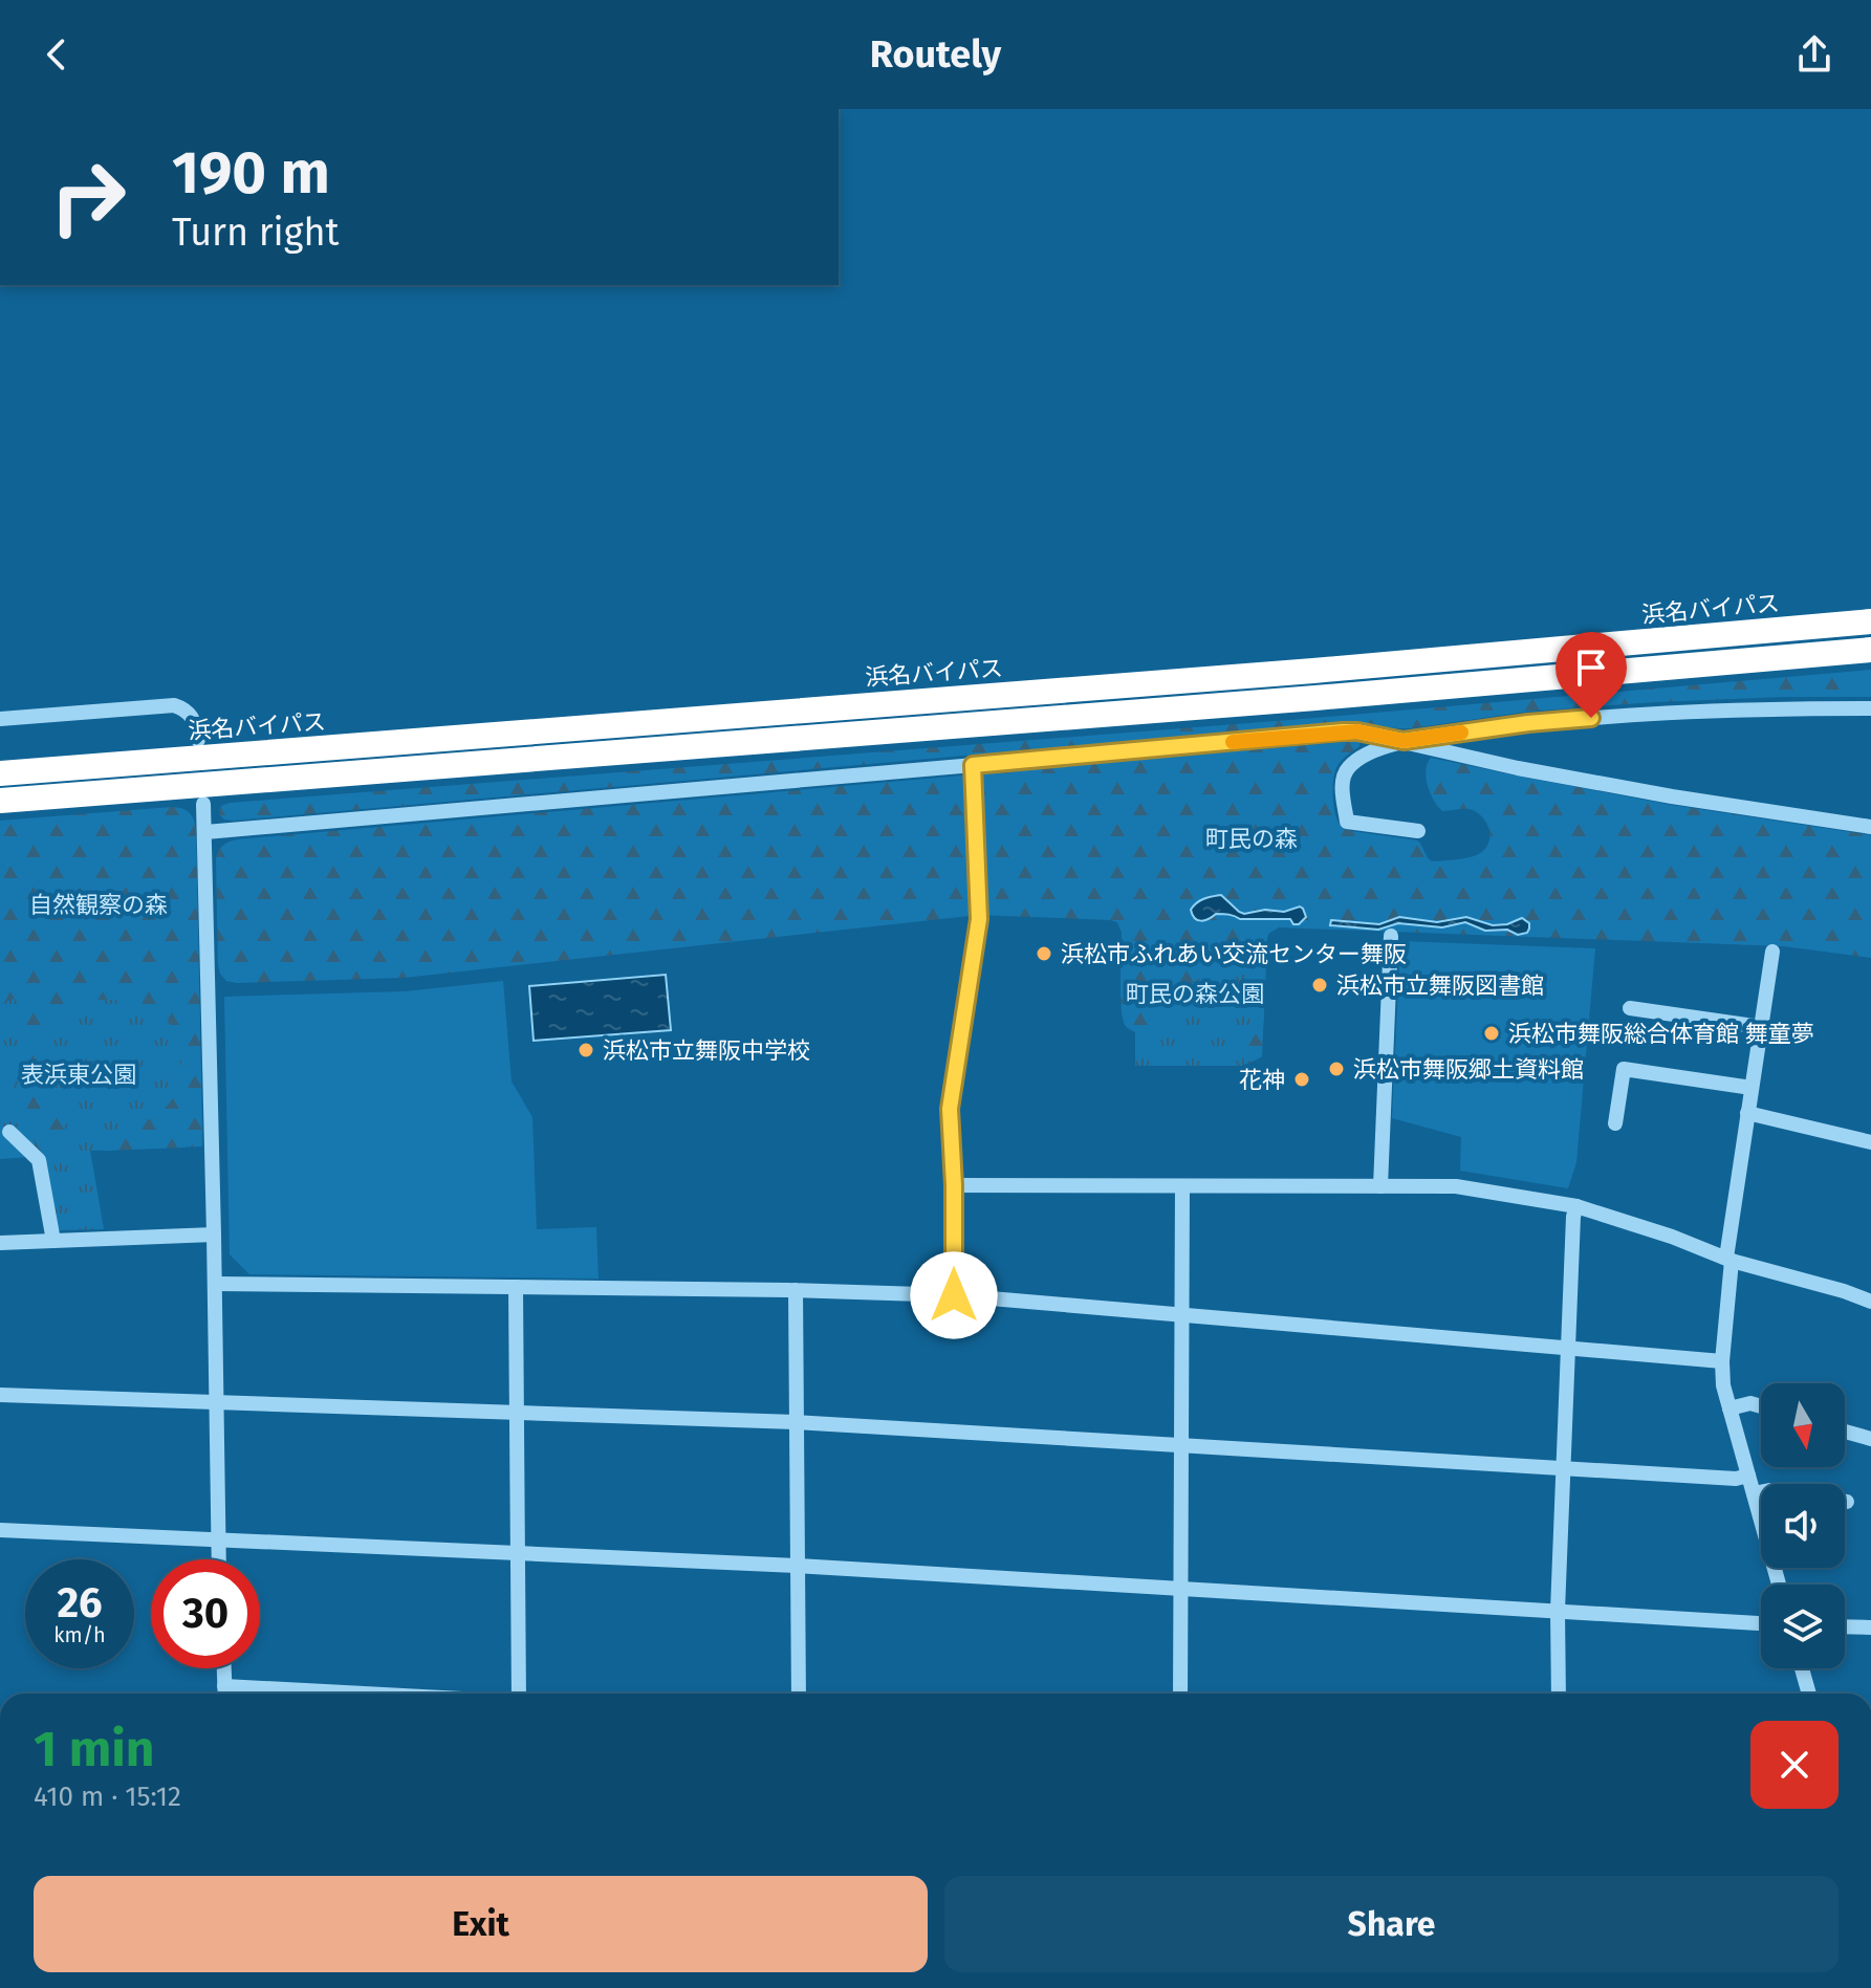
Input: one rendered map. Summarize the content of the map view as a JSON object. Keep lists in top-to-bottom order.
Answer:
{
  "streets": {
    "highway": ["浜名バイパス"]
  },
  "parks": [
    "町民の森",
    "自然観察の森",
    "町民の森公園",
    "表浜東公園"
  ],
  "places": [
    "浜松市ふれあい交流センター舞阪",
    "浜松市立舞阪図書館",
    "浜松市舞阪総合体育館 舞童夢",
    "浜松市立舞阪中学校",
    "浜松市舞阪郷土資料館",
    "花神"
  ],
  "north": "bottom",
  "page": {
    "header": "Routely",
    "turn": ["190 m", "Turn right"],
    "speed": "26 km/h",
    "limit": "30",
    "heading": ["1 min", "410 m · 15:12"],
    "buttons": ["Exit", "Share"]
  }
}
